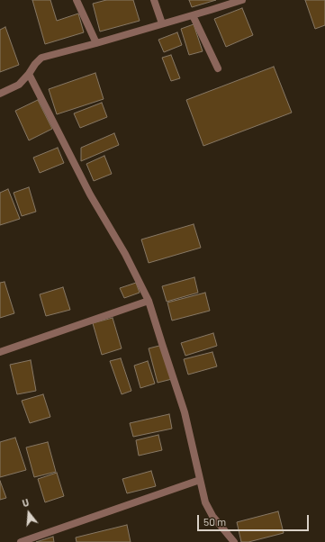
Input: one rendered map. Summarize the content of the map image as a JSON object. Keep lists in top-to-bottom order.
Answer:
{
  "scale_bar": "50 m",
  "north": "top"
}
